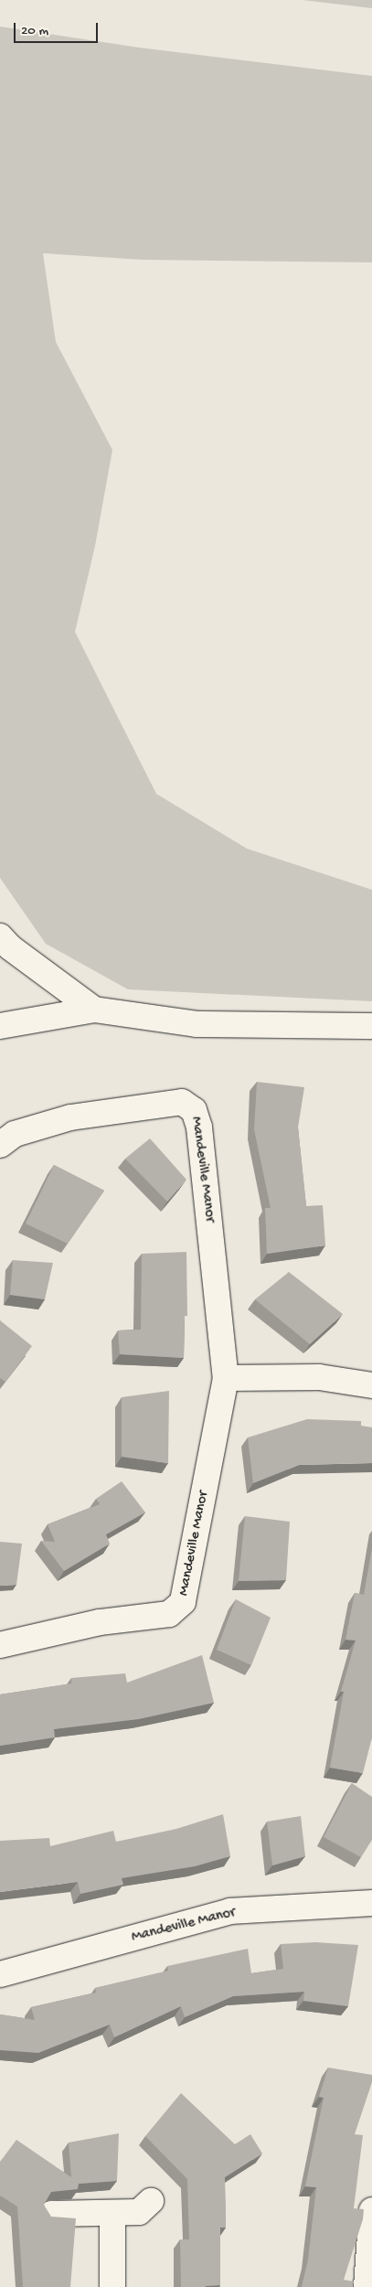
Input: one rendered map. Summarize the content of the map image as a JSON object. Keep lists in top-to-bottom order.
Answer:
{
  "streets": {
    "street": ["Mandeville Manor"]
  },
  "scale_bar": "20 m"
}
